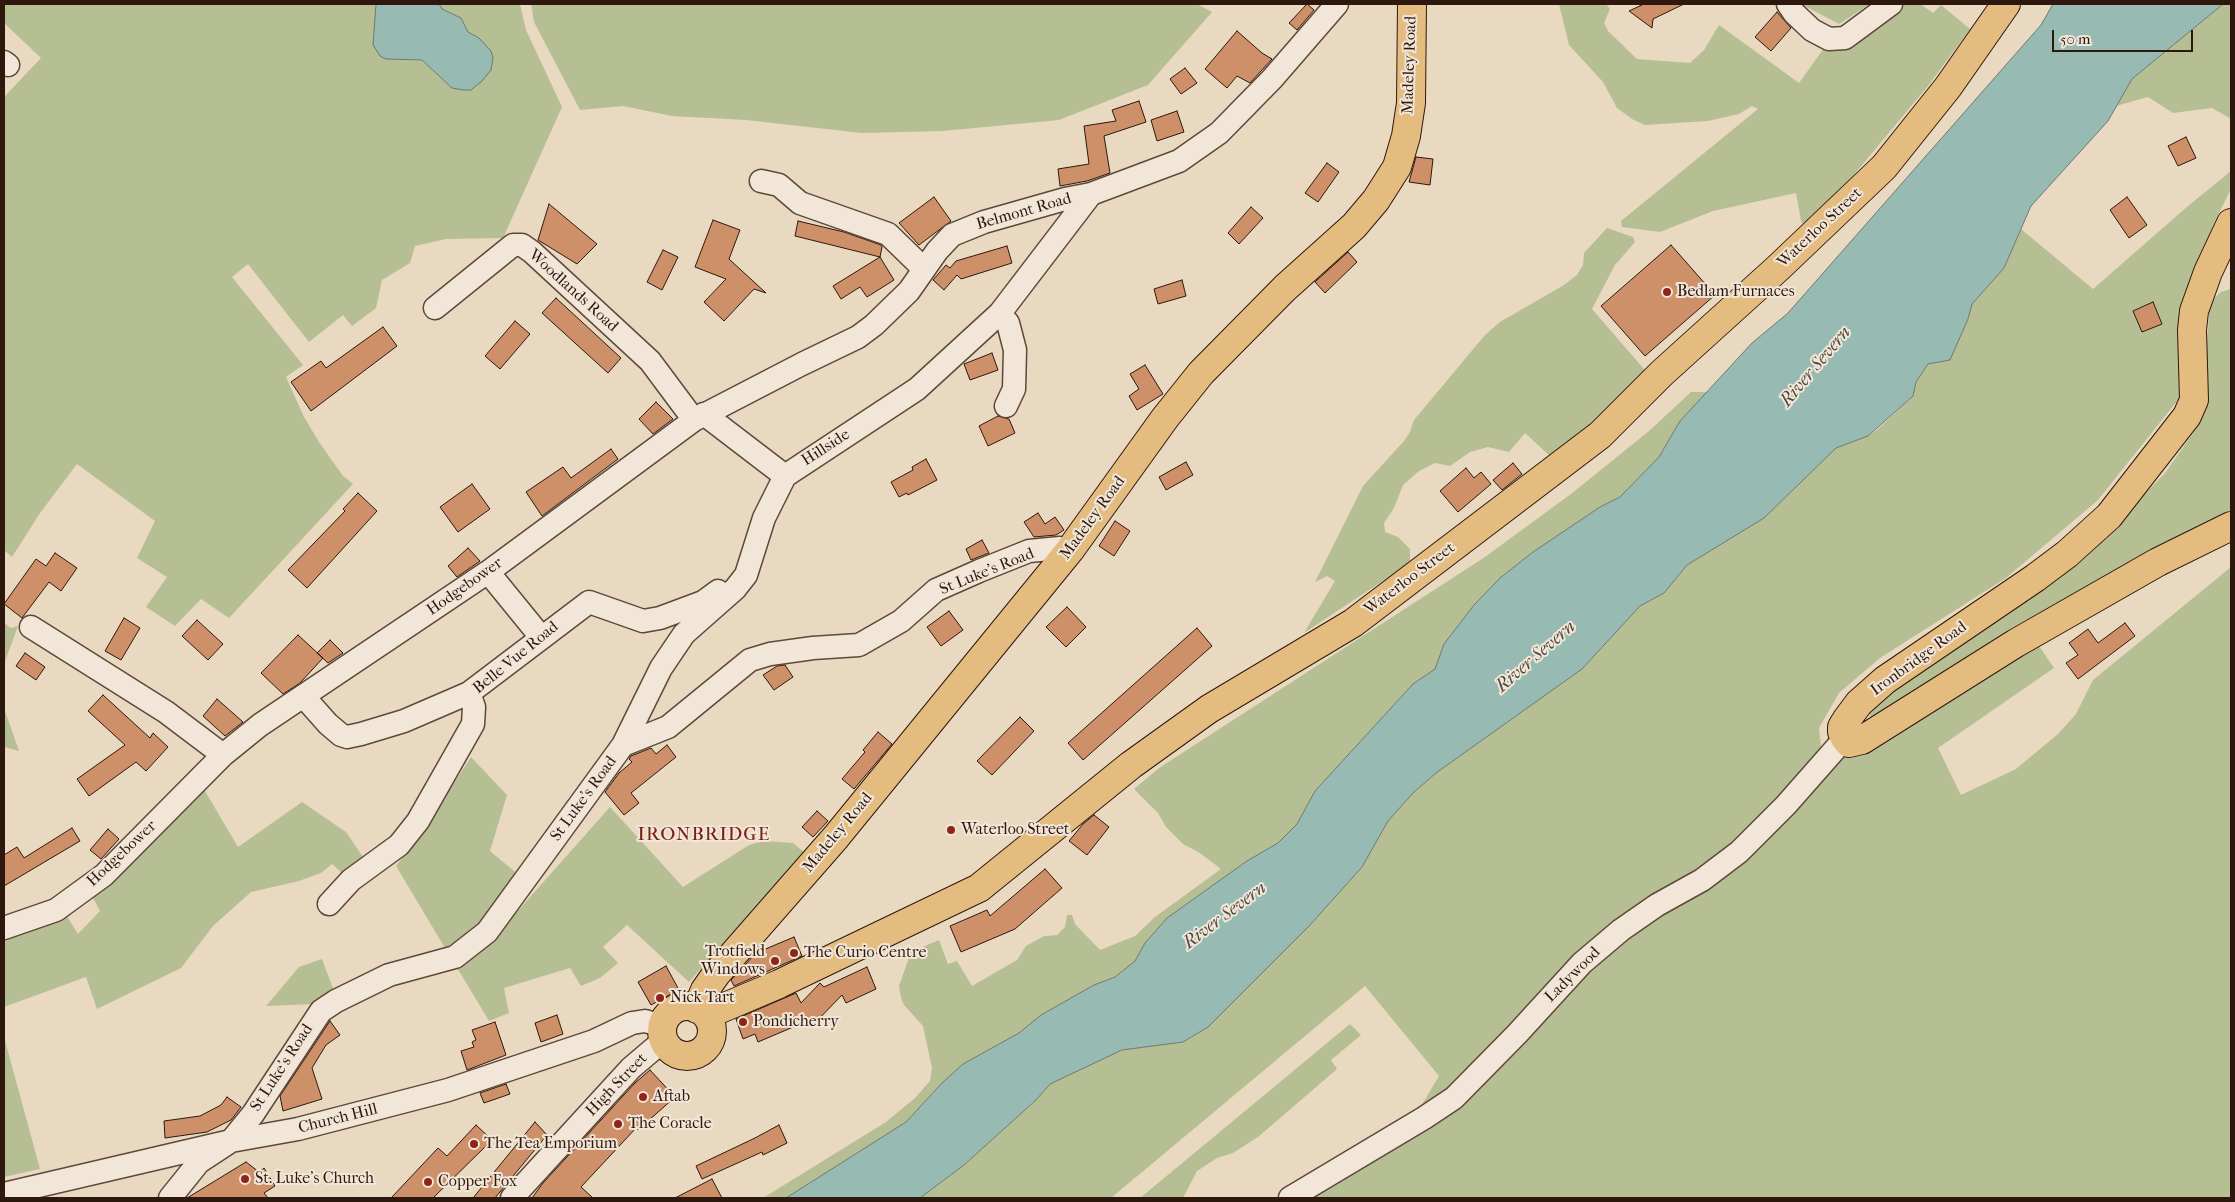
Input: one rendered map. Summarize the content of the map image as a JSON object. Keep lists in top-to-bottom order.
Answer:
{
  "streets": {
    "main road": ["Madeley Road", "Waterloo Street", "Ironbridge Road"],
    "street": [
      "Belmont Road",
      "Woodlands Road",
      "Hillside",
      "St Luke's Road",
      "Hodgebower",
      "Belle Vue Road",
      "Ladywood",
      "High Street",
      "Church Hill"
    ]
  },
  "crossings": [
    ["Madeley Road", "Waterloo Street"],
    ["Madeley Road", "St Luke's Road"],
    ["Madeley Road", "High Street"],
    ["Madeley Road", "Church Hill"],
    ["Belmont Road", "Woodlands Road"],
    ["Belmont Road", "Hillside"],
    ["Belmont Road", "Hodgebower"],
    ["Waterloo Street", "High Street"],
    ["Waterloo Street", "Church Hill"],
    ["Woodlands Road", "Hillside"],
    ["Woodlands Road", "Hodgebower"],
    ["Hillside", "St Luke's Road"],
    ["Hillside", "Belle Vue Road"],
    ["St Luke's Road", "Church Hill"],
    ["Ironbridge Road", "Ladywood"],
    ["High Street", "Church Hill"]
  ],
  "districts": ["IRONBRIDGE"],
  "water": ["River Severn"],
  "places": [
    "Bedlam Furnaces",
    "Waterloo Street",
    "The Curio Centre",
    "Trotfield Windows",
    "Nick Tart",
    "Pondicherry",
    "Aftab",
    "The Coracle",
    "The Tea Emporium",
    "St. Luke's Church",
    "Copper Fox"
  ],
  "scale_bar": "50 m"
}
